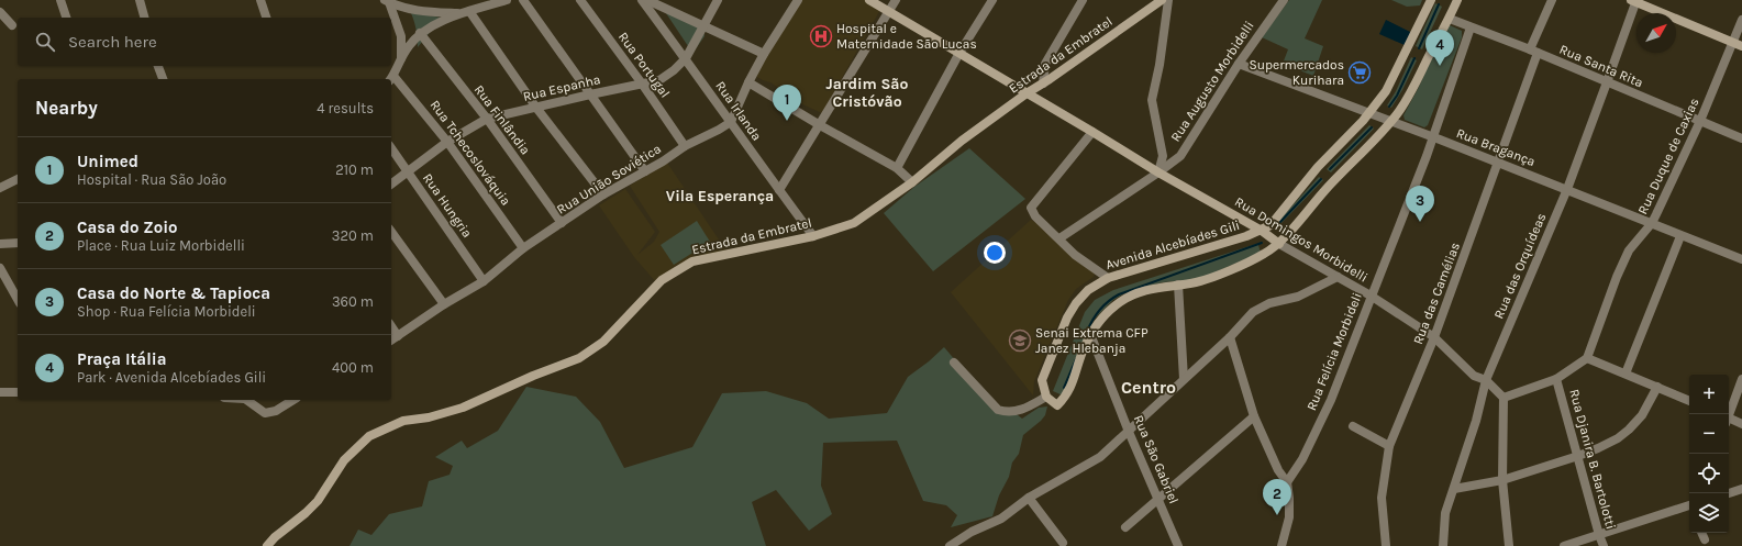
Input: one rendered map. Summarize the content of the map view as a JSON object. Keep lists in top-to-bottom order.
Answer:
{
  "streets": {
    "street": [
      "Estrada da Embratel",
      "Rua Portugal",
      "Rua Santa Rita",
      "Rua Augusto Morbidelli",
      "Rua Espanha",
      "Rua Irlanda",
      "Rua Finlândia",
      "Rua Bragança",
      "Rua Tchecoslováquia",
      "Rua Duque de Caxias",
      "Rua União Soviética",
      "Rua Hungria",
      "Rua Domingos Morbidelli",
      "Avenida Alcebíades Gili",
      "Rua das Orquídeas",
      "Rua das Camélias",
      "Rua Felícia Morbideli",
      "Rua São Gabriel",
      "Rua Djanira B. Bartolotti"
    ]
  },
  "crossings": [
    ["Estrada da Embratel", "Rua Irlanda"],
    ["Estrada da Embratel", "Rua Domingos Morbidelli"],
    ["Rua Portugal", "Rua Espanha"],
    ["Rua Portugal", "Rua União Soviética"],
    ["Rua Santa Rita", "Rua Duque de Caxias"],
    ["Rua Santa Rita", "Rua das Orquídeas"],
    ["Rua Santa Rita", "Rua das Camélias"],
    ["Rua Santa Rita", "Rua Felícia Morbideli"],
    ["Rua Augusto Morbidelli", "Rua Bragança"],
    ["Rua Augusto Morbidelli", "Rua Domingos Morbidelli"],
    ["Rua Espanha", "Rua Irlanda"],
    ["Rua Espanha", "Rua Finlândia"],
    ["Rua Espanha", "Rua Tchecoslováquia"],
    ["Rua Espanha", "Rua Hungria"],
    ["Rua Irlanda", "Rua União Soviética"],
    ["Rua Finlândia", "Rua União Soviética"],
    ["Rua Bragança", "Rua Duque de Caxias"],
    ["Rua Bragança", "Avenida Alcebíades Gili"],
    ["Rua Bragança", "Rua das Orquídeas"],
    ["Rua Bragança", "Rua das Camélias"],
    ["Rua Bragança", "Rua Felícia Morbideli"],
    ["Rua Tchecoslováquia", "Rua União Soviética"],
    ["Rua União Soviética", "Rua Hungria"],
    ["Rua Domingos Morbidelli", "Avenida Alcebíades Gili"],
    ["Rua Domingos Morbidelli", "Rua das Orquídeas"],
    ["Rua Domingos Morbidelli", "Rua das Camélias"],
    ["Rua Domingos Morbidelli", "Rua Felícia Morbideli"]
  ],
  "districts": ["Jardim São Cristóvão", "Vila Esperança", "Centro"],
  "places": {
    "hospital": ["Hospital e Maternidade São Lucas"],
    "supermarket": ["Supermercados Kurihara"],
    "school or university": ["Senai Extrema CFP Janez Hlebanja"]
  },
  "north": "top right",
  "page": {
    "search": "Search here",
    "pins": [
      "4",
      "1",
      "3",
      "2"
    ],
    "heading": ["Nearby", "4 results"],
    "list": [
      {
        "mark": "1",
        "name": "Unimed",
        "note": "Hospital · Rua São João",
        "value": "210 m"
      },
      {
        "mark": "2",
        "name": "Casa do Zoio",
        "note": "Place · Rua Luiz Morbidelli",
        "value": "320 m"
      },
      {
        "mark": "3",
        "name": "Casa do Norte & Tapioca",
        "note": "Shop · Rua Felícia Morbideli",
        "value": "360 m"
      },
      {
        "mark": "4",
        "name": "Praça Itália",
        "note": "Park · Avenida Alcebíades Gili",
        "value": "400 m"
      }
    ],
    "map_buttons": ["+", "−"]
  }
}
